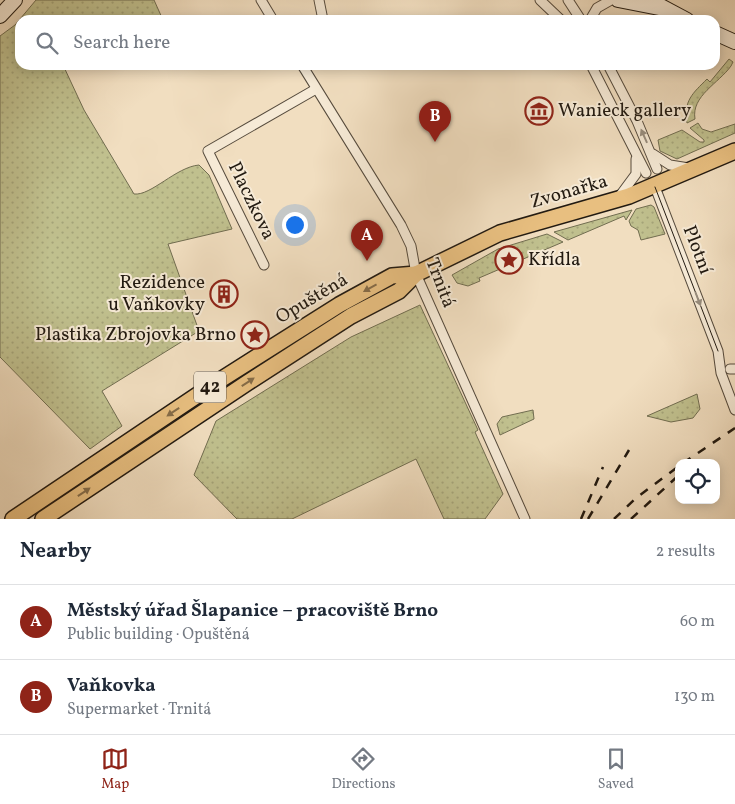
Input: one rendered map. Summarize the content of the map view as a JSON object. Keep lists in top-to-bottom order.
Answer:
{
  "streets": {
    "main road": ["Zvonařka", "Opuštěná", "42"],
    "street": ["Placzkova", "Plotní", "Trnitá"]
  },
  "crossings": [
    ["Zvonařka", "Plotní"],
    ["Zvonařka", "Trnitá"],
    ["Zvonařka", "Opuštěná"],
    ["Placzkova", "Trnitá"],
    ["Trnitá", "Opuštěná"]
  ],
  "one_way": ["Plotní"],
  "places": {
    "museum": ["Wanieck gallery"],
    "place": ["Křídla", "Plastika Zbrojovka Brno"],
    "building": ["Rezidence u Vaňkovky"]
  },
  "page": {
    "search": "Search here",
    "pins": ["B", "A"],
    "heading": ["Nearby", "2 results"],
    "list": [
      {
        "mark": "A",
        "name": "Městský úřad Šlapanice – pracoviště Brno",
        "note": "Public building · Opuštěná",
        "value": "60 m"
      },
      {
        "mark": "B",
        "name": "Vaňkovka",
        "note": "Supermarket · Trnitá",
        "value": "130 m"
      }
    ],
    "nav": ["Map", "Directions", "Saved"]
  }
}
